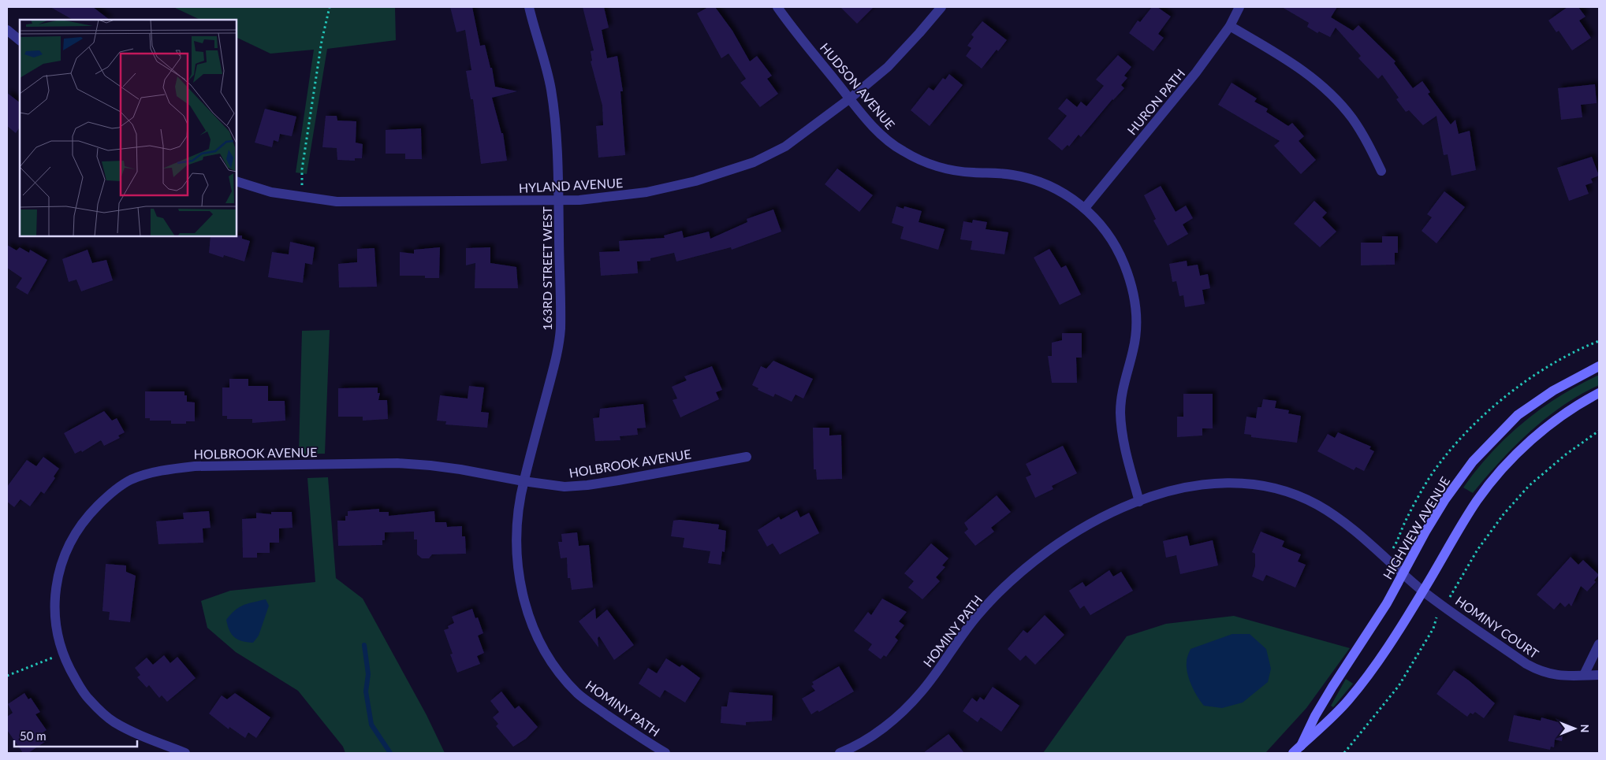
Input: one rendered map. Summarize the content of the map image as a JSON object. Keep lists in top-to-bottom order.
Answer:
{
  "streets": {
    "street": [
      "HUDSON AVENUE",
      "HURON PATH",
      "HYLAND AVENUE",
      "163RD STREET WEST",
      "HOLBROOK AVENUE",
      "HIGHVIEW AVENUE",
      "HOMINY COURT",
      "HOMINY PATH"
    ]
  },
  "crossings": [
    ["HUDSON AVENUE", "HURON PATH"],
    ["HUDSON AVENUE", "HYLAND AVENUE"],
    ["HUDSON AVENUE", "HOMINY PATH"],
    ["HYLAND AVENUE", "163RD STREET WEST"],
    ["163RD STREET WEST", "HOLBROOK AVENUE"],
    ["163RD STREET WEST", "HOMINY PATH"],
    ["HOLBROOK AVENUE", "HOMINY PATH"],
    ["HIGHVIEW AVENUE", "HOMINY COURT"],
    ["HIGHVIEW AVENUE", "HOMINY PATH"],
    ["HOMINY COURT", "HOMINY PATH"]
  ],
  "scale_bar": "50 m",
  "north": "right"
}
